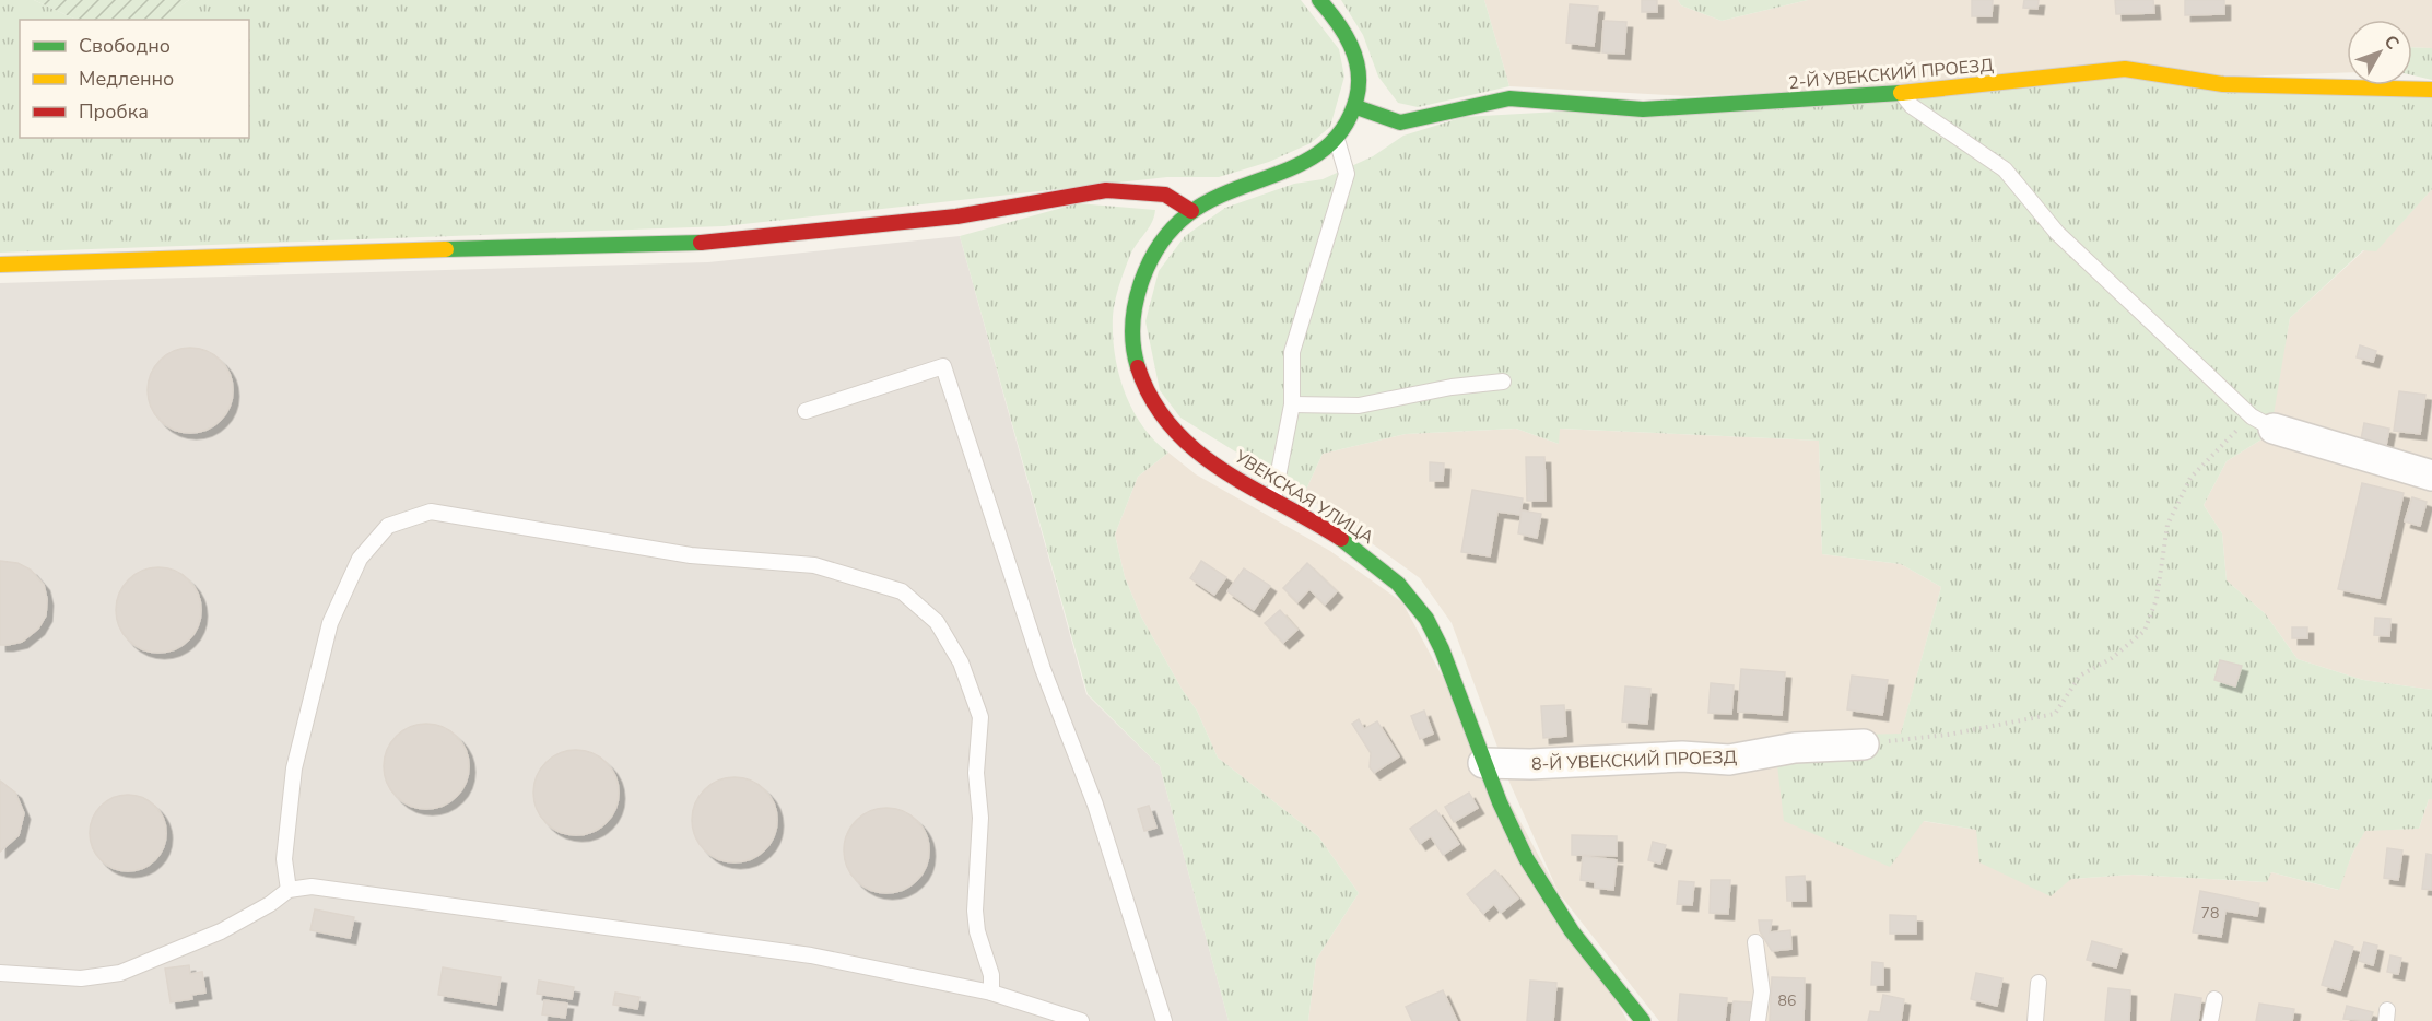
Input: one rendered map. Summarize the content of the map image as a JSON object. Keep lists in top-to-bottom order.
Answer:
{
  "streets": {
    "street": ["2-Й УВЕКСКИЙ ПРОЕЗД", "УВЕКСКАЯ УЛИЦА", "8-Й УВЕКСКИЙ ПРОЕЗД"]
  },
  "crossings": [
    ["УВЕКСКАЯ УЛИЦА", "8-Й УВЕКСКИЙ ПРОЕЗД"]
  ],
  "house_numbers": ["78", "86"],
  "legend": ["Свободно", "Медленно", "Пробка"],
  "north": "top right"
}
